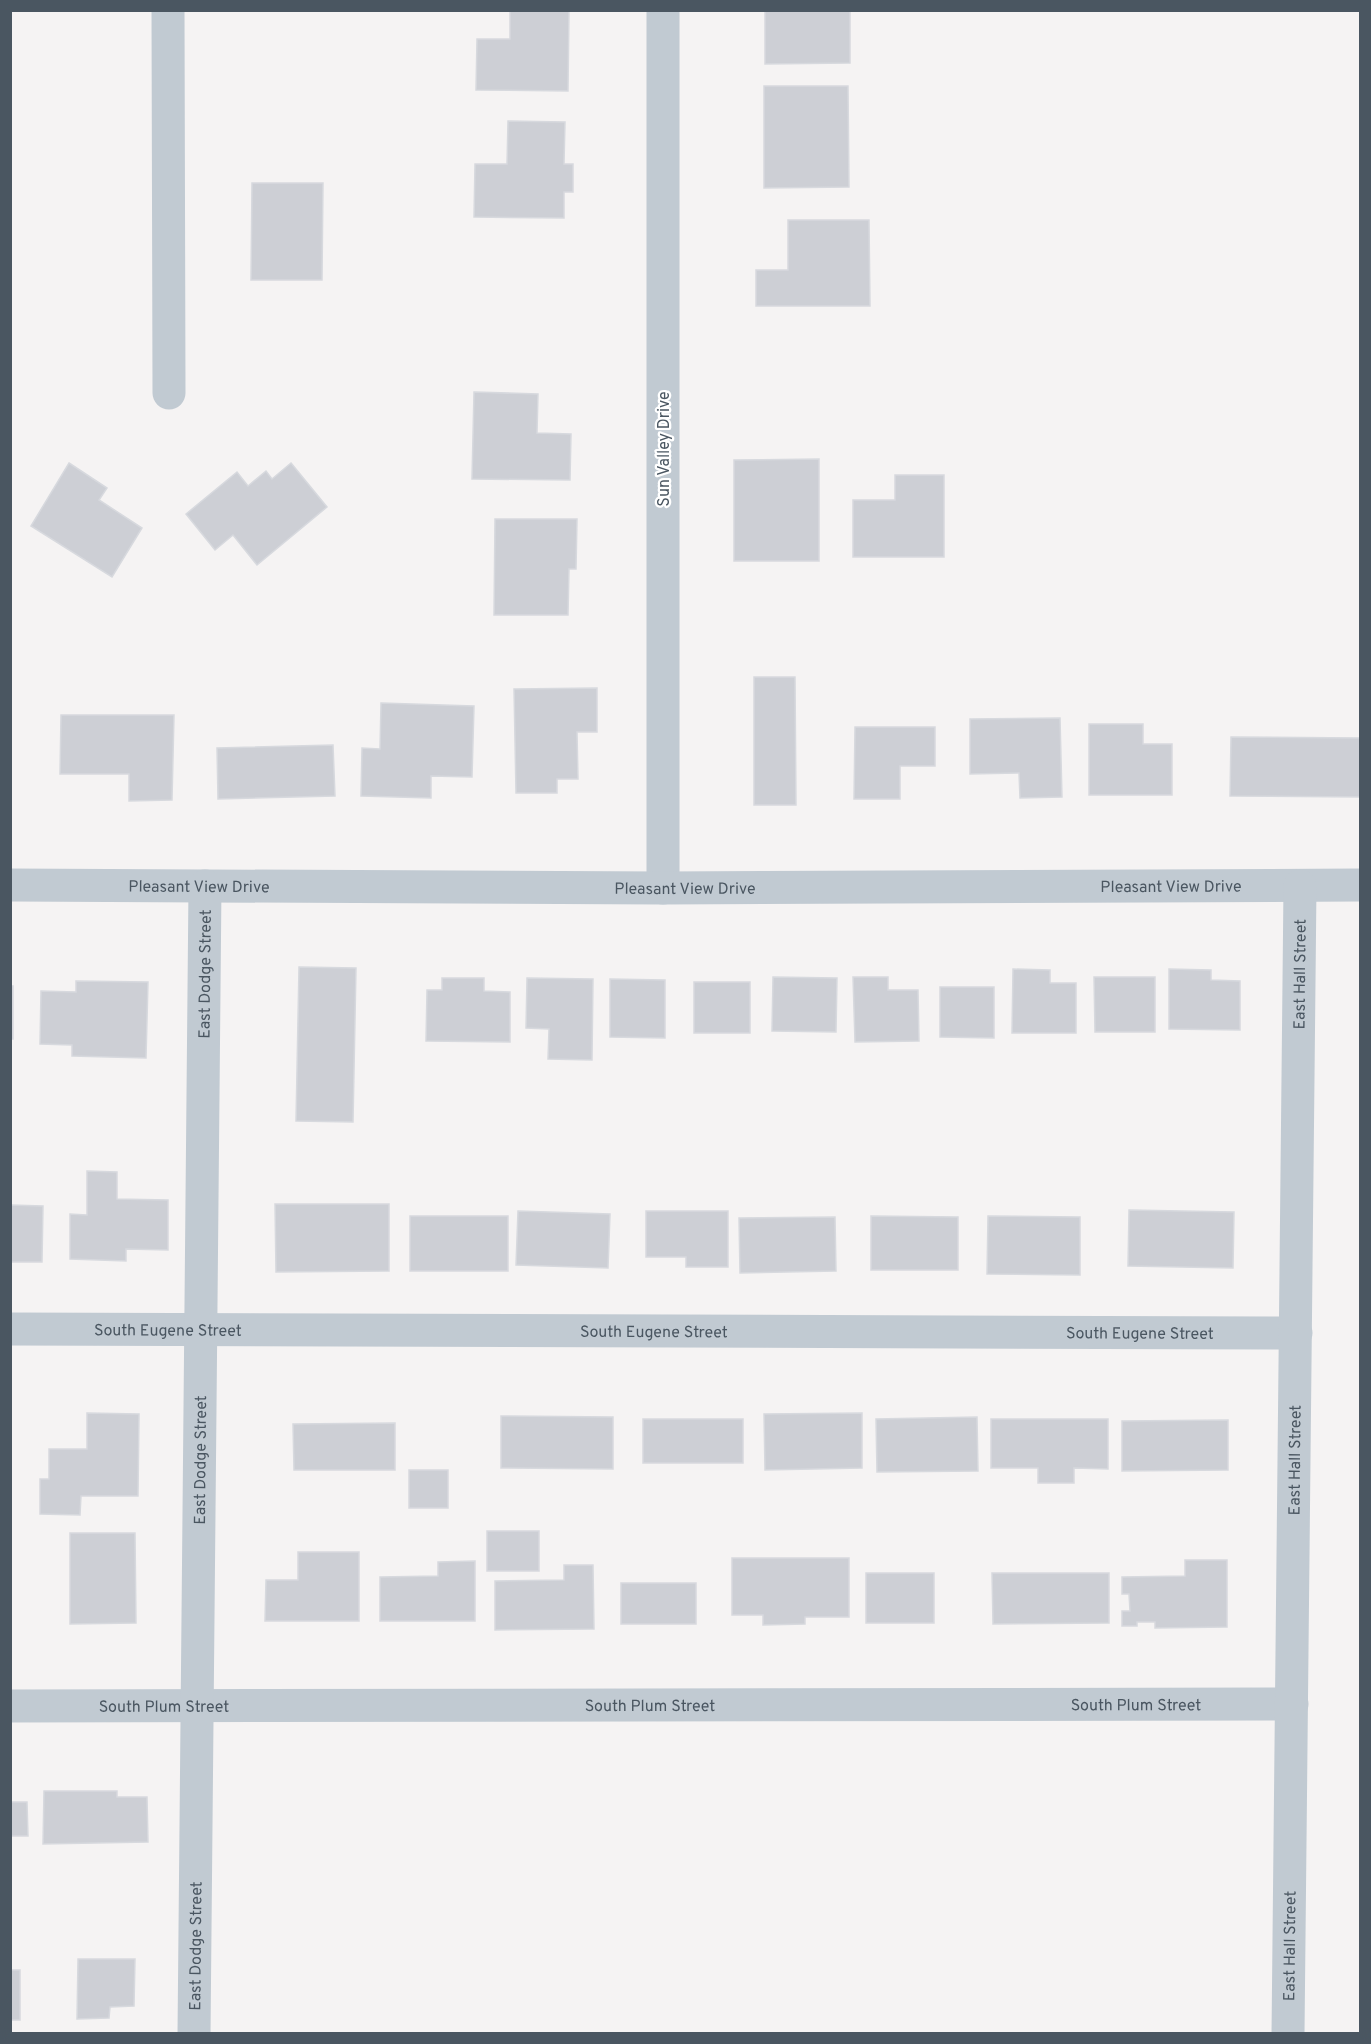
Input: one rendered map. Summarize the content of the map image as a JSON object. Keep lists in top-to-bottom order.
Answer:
{
  "streets": {
    "street": [
      "Sun Valley Drive",
      "Pleasant View Drive",
      "East Dodge Street",
      "East Hall Street",
      "South Eugene Street",
      "South Plum Street"
    ]
  },
  "crossings": [
    ["Sun Valley Drive", "Pleasant View Drive"],
    ["Pleasant View Drive", "East Dodge Street"],
    ["Pleasant View Drive", "East Hall Street"],
    ["East Dodge Street", "South Eugene Street"],
    ["East Dodge Street", "South Plum Street"],
    ["East Hall Street", "South Eugene Street"],
    ["East Hall Street", "South Plum Street"]
  ]
}
